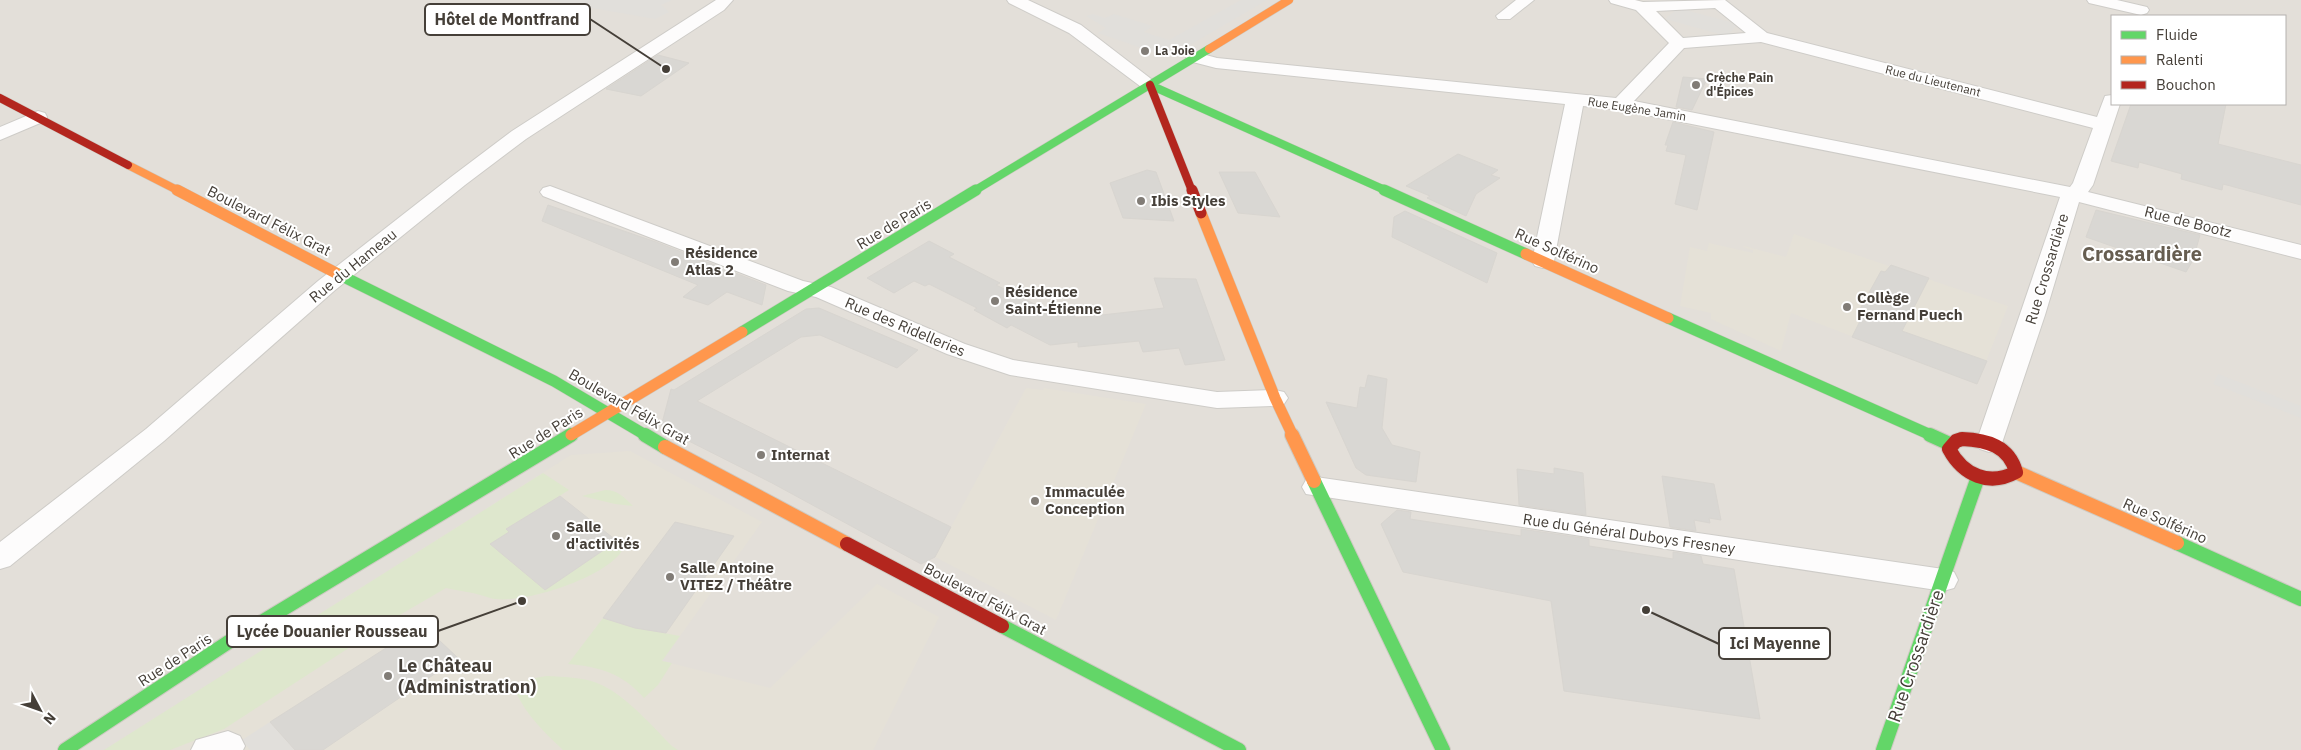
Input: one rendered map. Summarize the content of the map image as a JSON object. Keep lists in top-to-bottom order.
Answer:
{
  "streets": {
    "main road": [
      "Boulevard Félix Grat",
      "Rue de Paris",
      "Rue Solférino",
      "Rue Crossardière"
    ],
    "street": [
      "Rue du Lieutenant",
      "Rue Eugène Jamin",
      "Rue de Bootz",
      "Rue du Hameau",
      "Rue des Ridelleries",
      "Rue du Général Duboys Fresney"
    ]
  },
  "crossings": [
    ["Rue du Lieutenant", "Rue Crossardière"],
    ["Rue Eugène Jamin", "Rue de Bootz"],
    ["Rue Eugène Jamin", "Rue de Paris"],
    ["Rue Eugène Jamin", "Rue Crossardière"],
    ["Boulevard Félix Grat", "Rue de Paris"],
    ["Boulevard Félix Grat", "Rue du Hameau"],
    ["Rue de Bootz", "Rue Crossardière"],
    ["Rue de Paris", "Rue Solférino"],
    ["Rue de Paris", "Rue des Ridelleries"],
    ["Rue Crossardière", "Rue du Général Duboys Fresney"]
  ],
  "districts": ["Crossardière"],
  "places": [
    "La Joie",
    "Hôtel de Montfrand",
    "Crèche Pain d'Épices",
    "Ibis Styles",
    "Résidence Atlas 2",
    "Résidence Saint-Étienne",
    "Collège Fernand Puech",
    "Internat",
    "Immaculée Conception",
    "Salle d'activités",
    "Salle Antoine VITEZ / Théâtre",
    "Lycée Douanier Rousseau",
    "Ici Mayenne",
    "Le Château (Administration)"
  ],
  "legend": ["Fluide", "Ralenti", "Bouchon"],
  "north": "bottom right"
}
